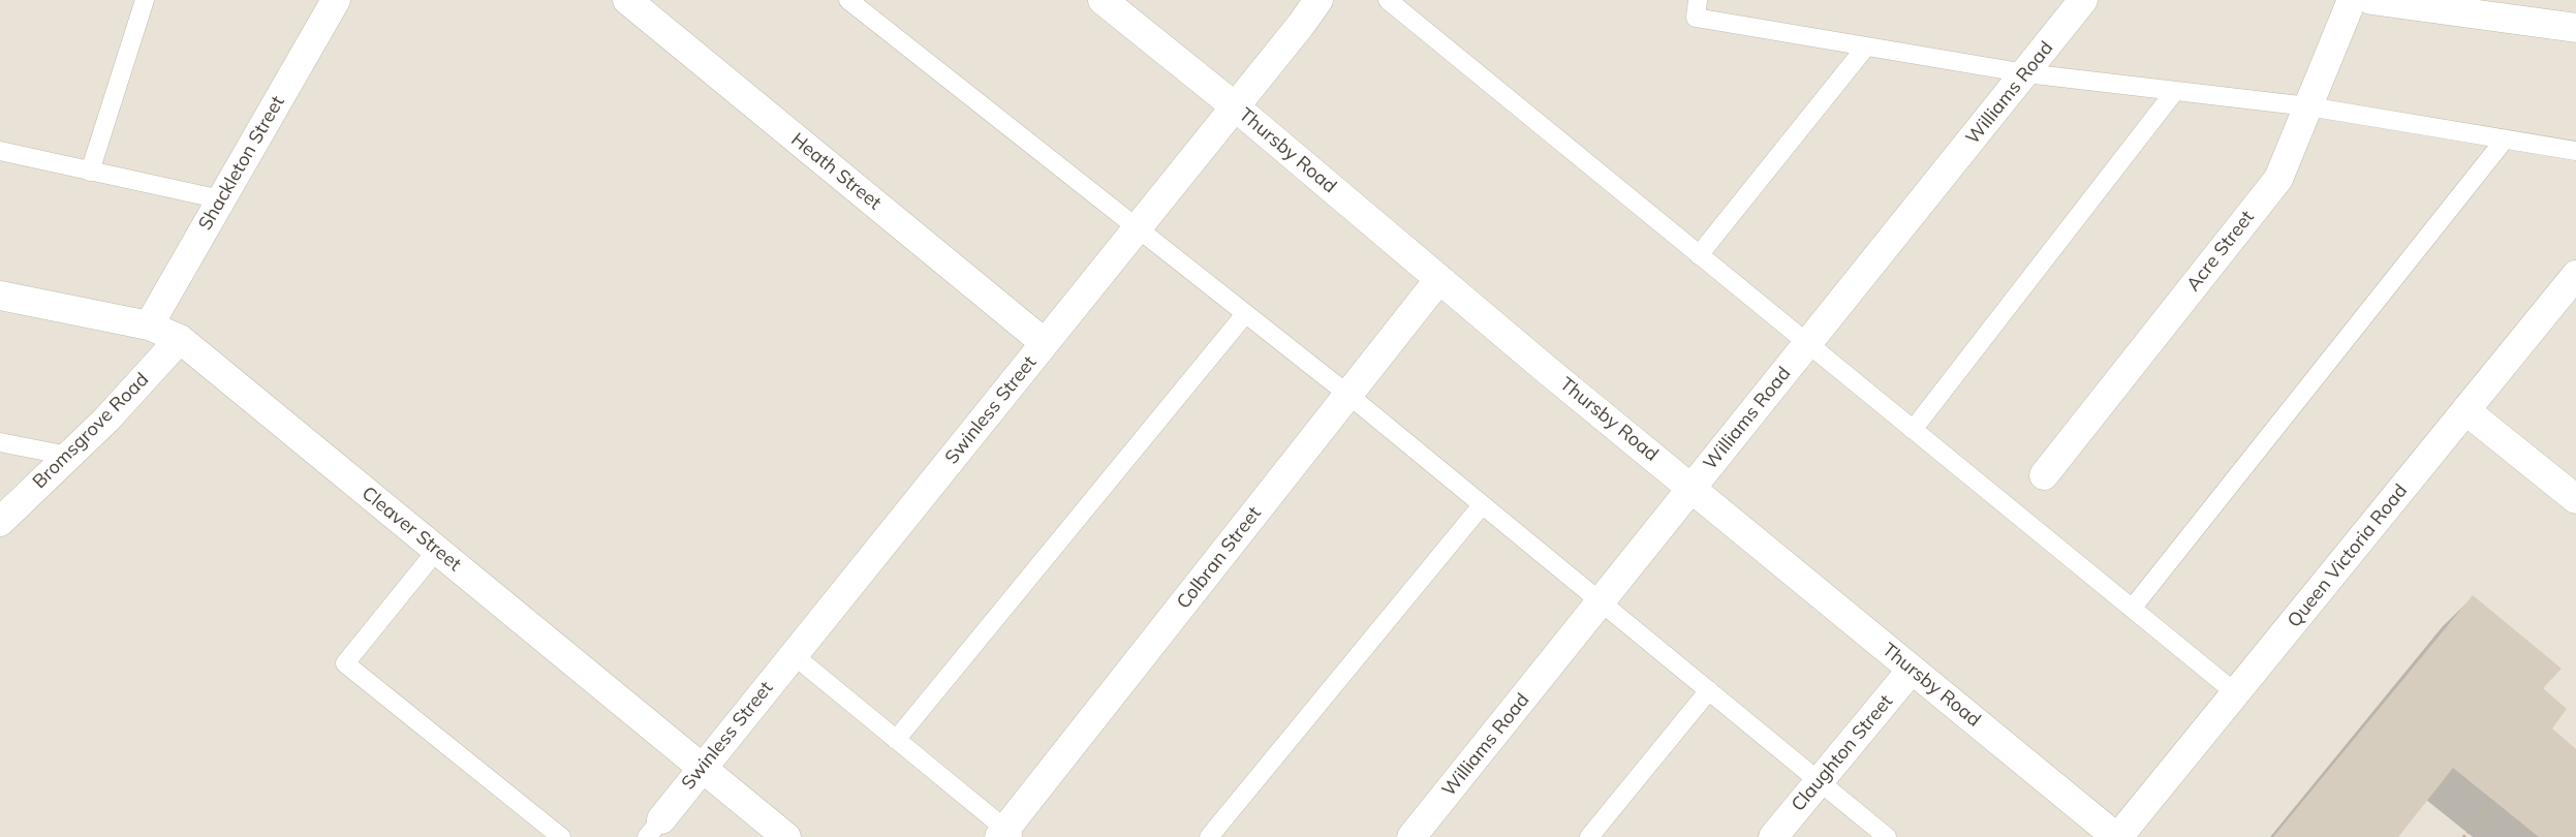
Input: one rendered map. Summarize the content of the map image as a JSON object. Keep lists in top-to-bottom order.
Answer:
{
  "streets": {
    "street": [
      "Williams Road",
      "Thursby Road",
      "Shackleton Street",
      "Heath Street",
      "Acre Street",
      "Swinless Street",
      "Bromsgrove Road",
      "Cleaver Street",
      "Queen Victoria Road",
      "Colbran Street",
      "Claughton Street"
    ]
  },
  "crossings": [
    ["Williams Road", "Thursby Road"],
    ["Thursby Road", "Swinless Street"],
    ["Thursby Road", "Queen Victoria Road"],
    ["Thursby Road", "Colbran Street"],
    ["Thursby Road", "Claughton Street"],
    ["Shackleton Street", "Cleaver Street"],
    ["Heath Street", "Swinless Street"],
    ["Swinless Street", "Cleaver Street"],
    ["Bromsgrove Road", "Cleaver Street"]
  ]
}
